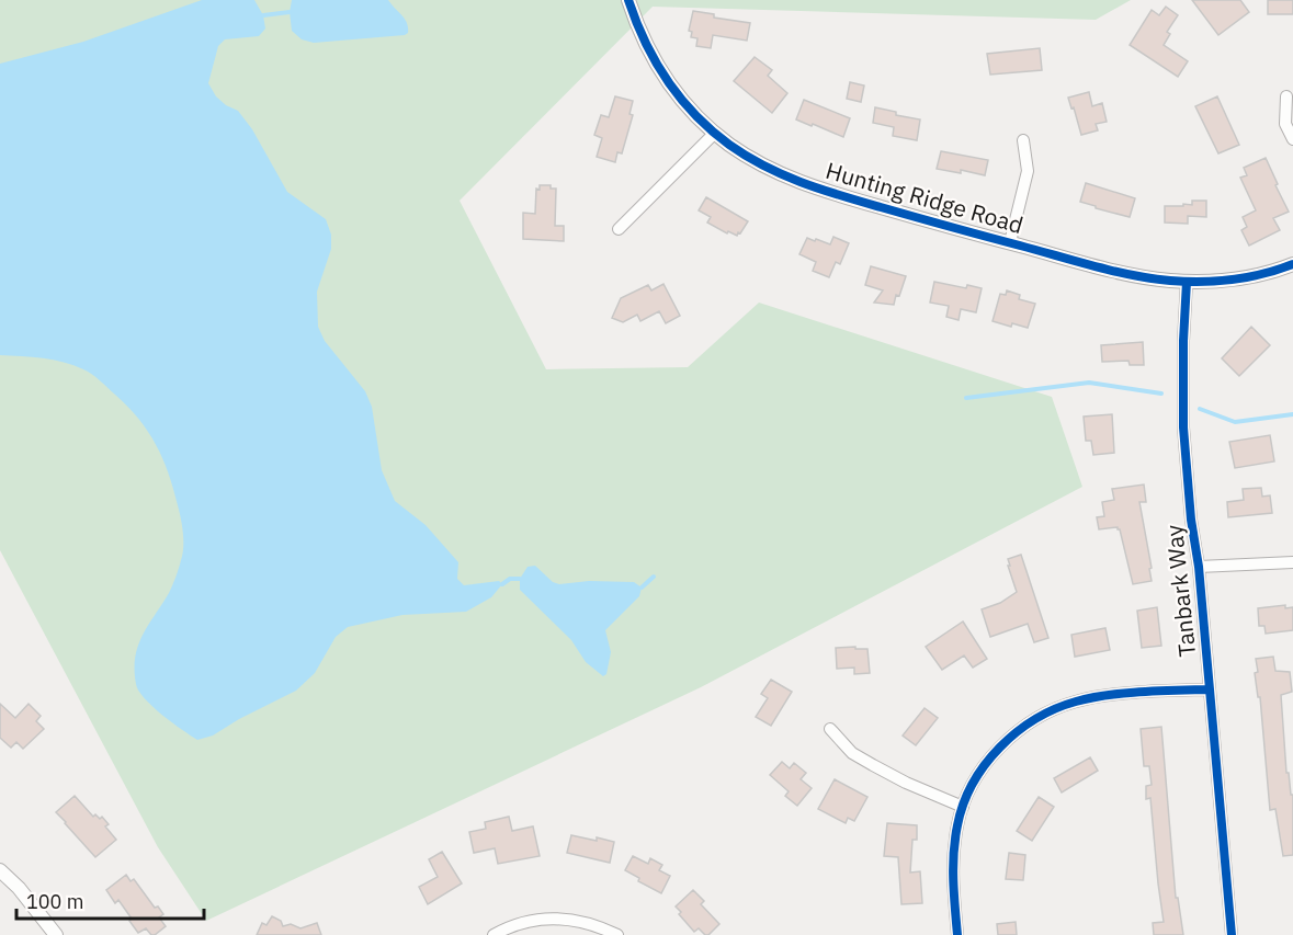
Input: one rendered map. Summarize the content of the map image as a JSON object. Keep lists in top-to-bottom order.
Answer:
{
  "streets": {
    "street": ["Hunting Ridge Road", "Tanbark Way"]
  },
  "crossings": [
    ["Hunting Ridge Road", "Tanbark Way"]
  ],
  "scale_bar": "100 m"
}
